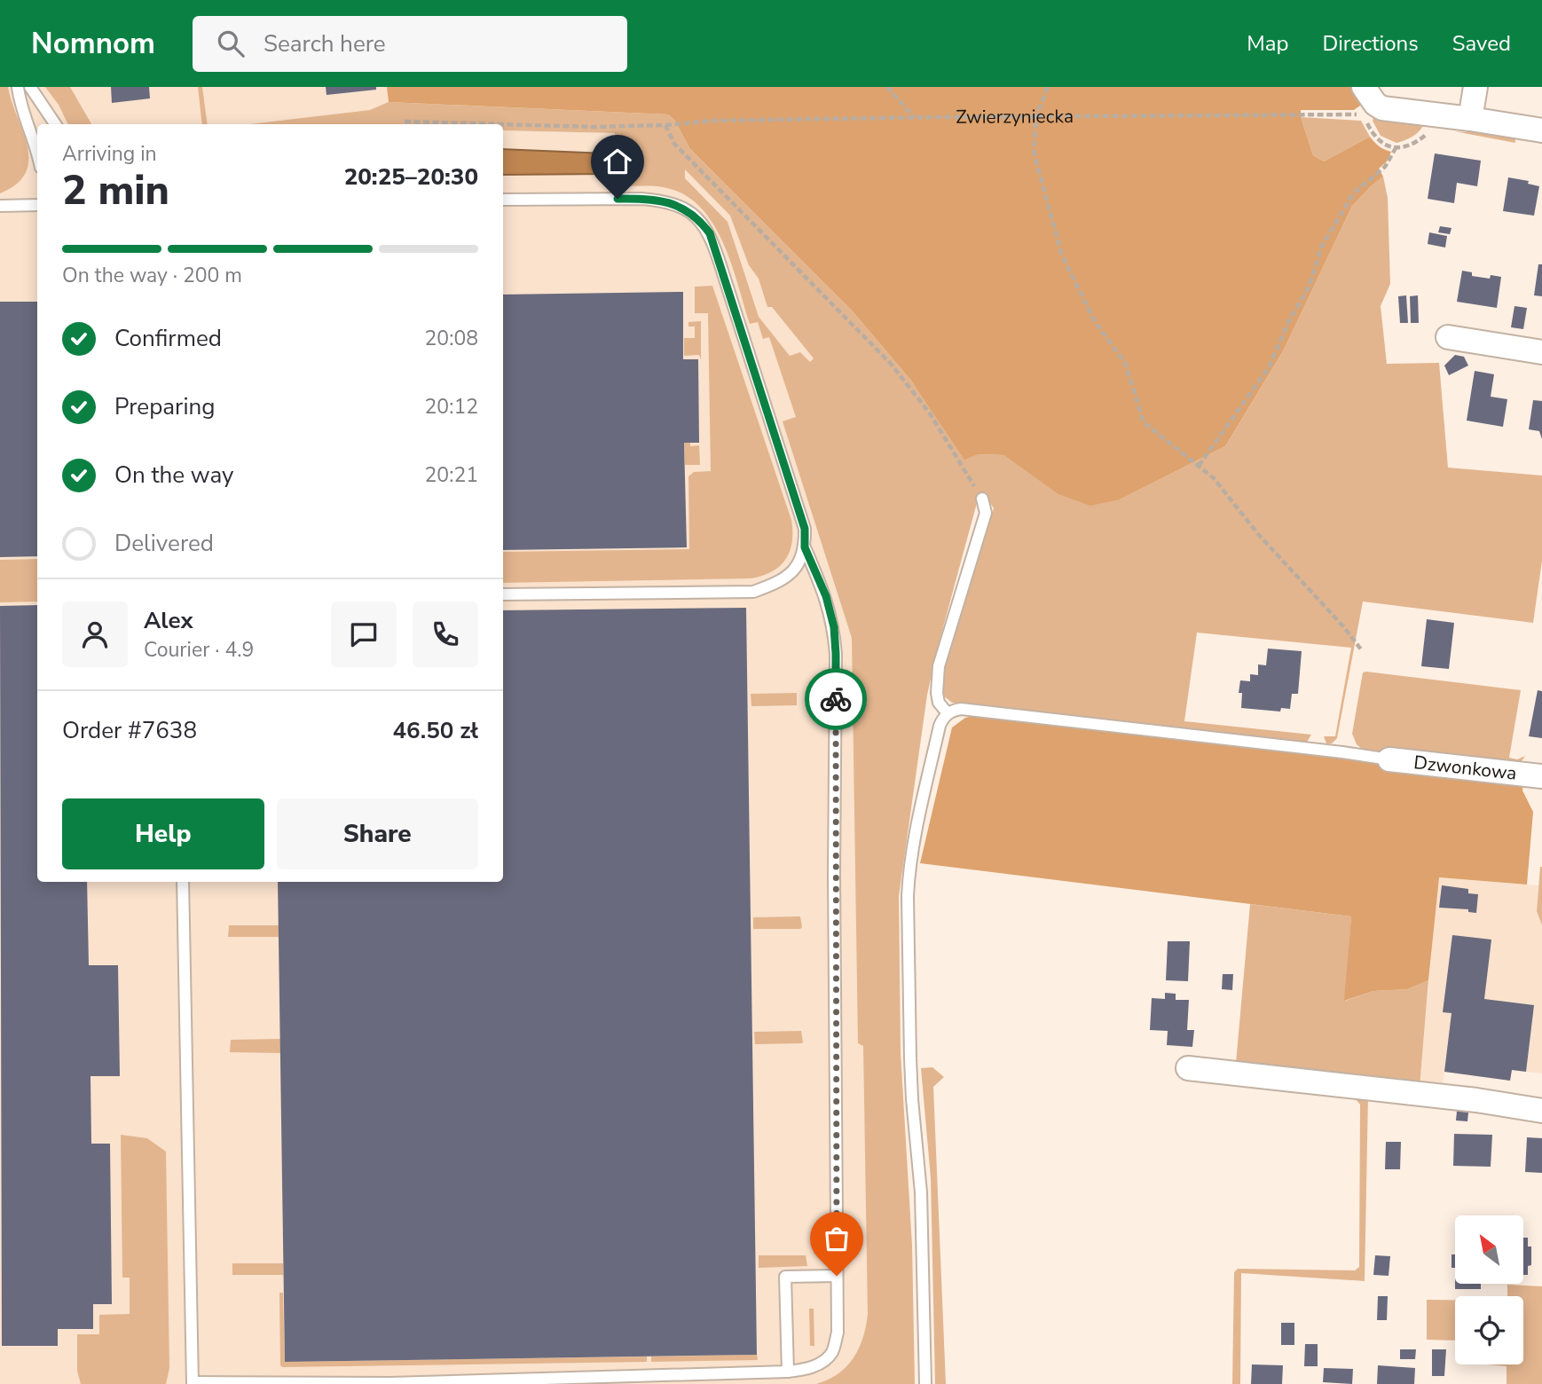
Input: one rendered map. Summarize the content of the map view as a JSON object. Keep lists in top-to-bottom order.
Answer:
{
  "streets": {
    "street": ["Dzwonkowa"],
    "path": ["Zwierzyniecka"]
  },
  "north": "top left",
  "page": {
    "header": "Nomnom",
    "search": "Search here",
    "nav": ["Map", "Directions", "Saved"],
    "heading": ["2 min", "Arriving in", "20:25–20:30"],
    "panel": [
      "Alex",
      "Courier · 4.9",
      "Order #7638",
      "46.50 zł"
    ],
    "bar": "On the way · 200 m",
    "list": [
      ["Confirmed", "20:08"],
      ["Preparing", "20:12"],
      ["On the way", "20:21"],
      "Delivered"
    ],
    "buttons": ["Help", "Share"]
  }
}
